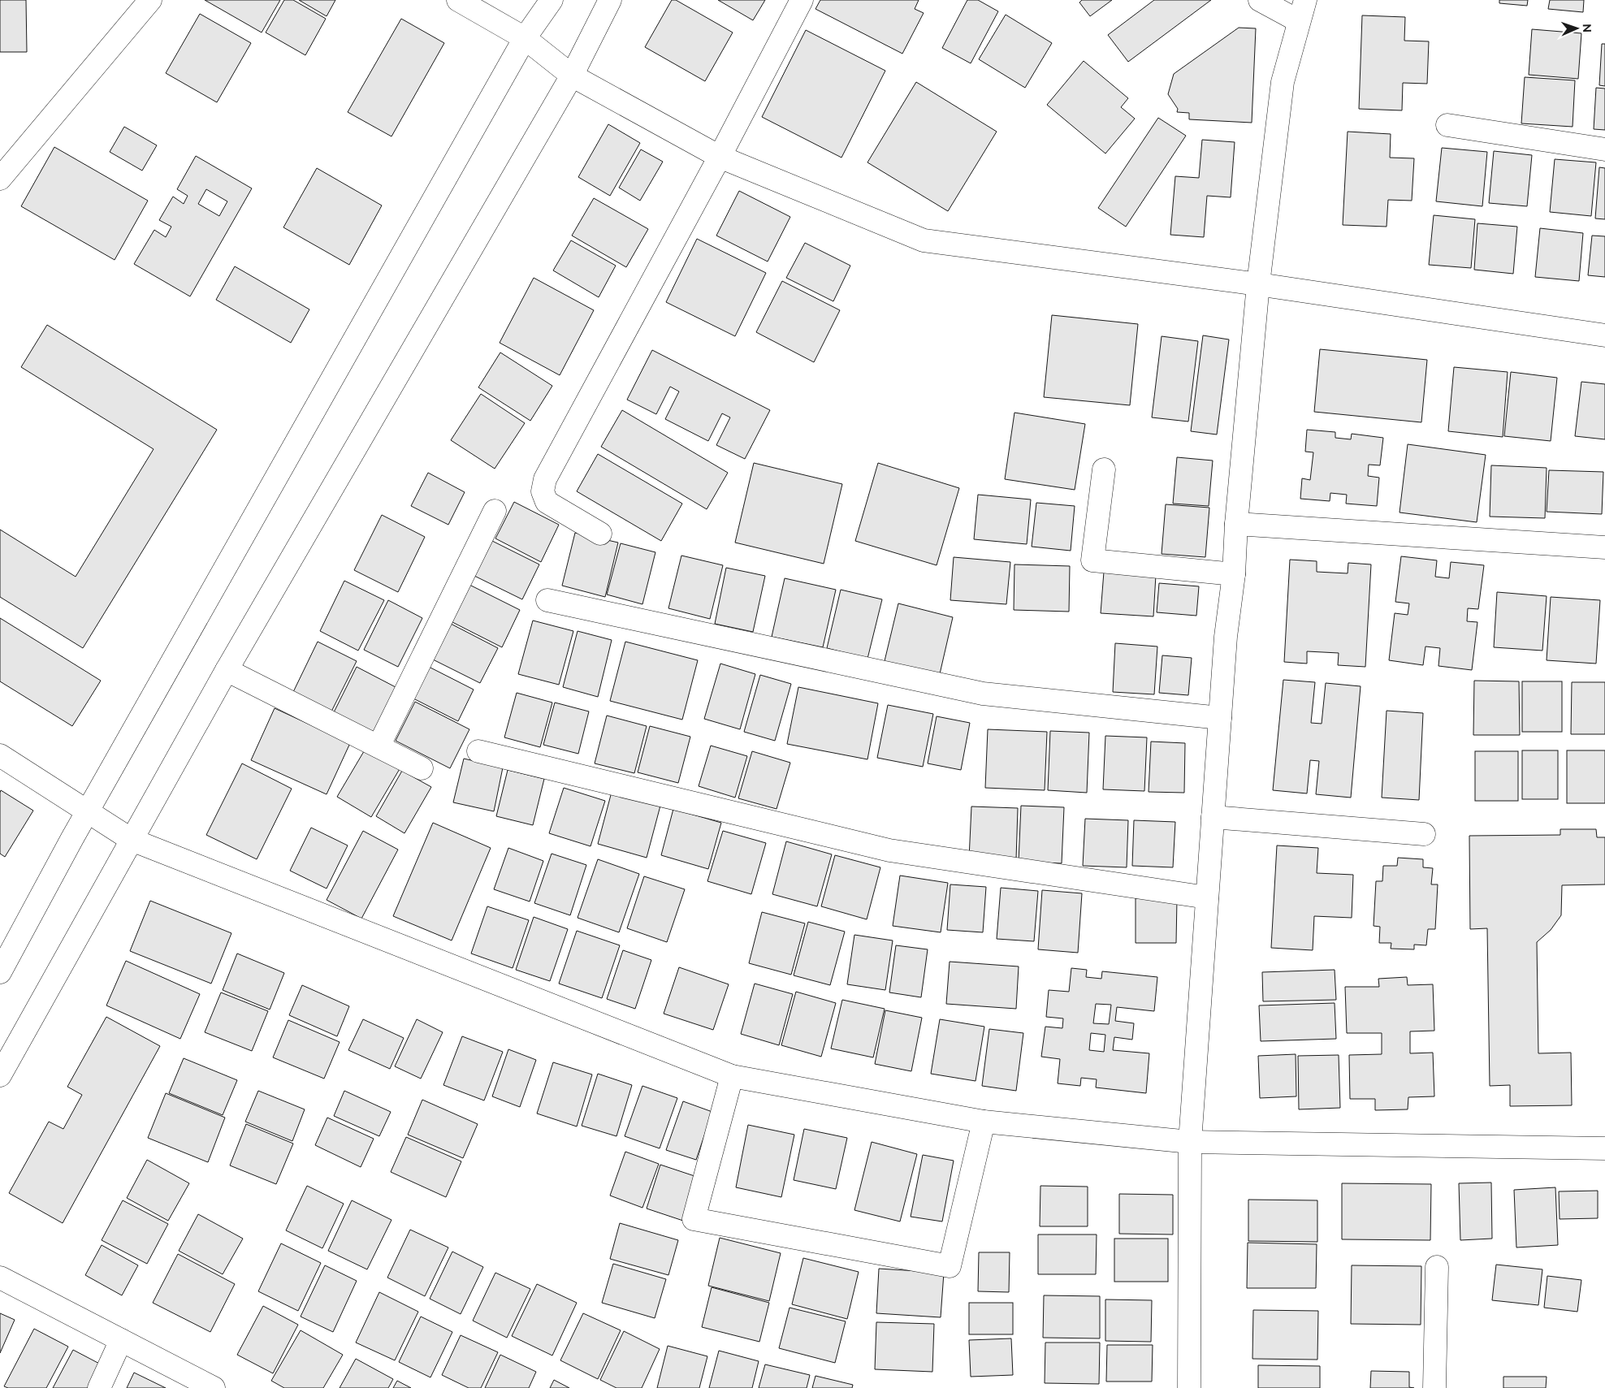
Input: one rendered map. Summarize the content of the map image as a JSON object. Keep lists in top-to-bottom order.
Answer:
{
  "north": "right"
}
